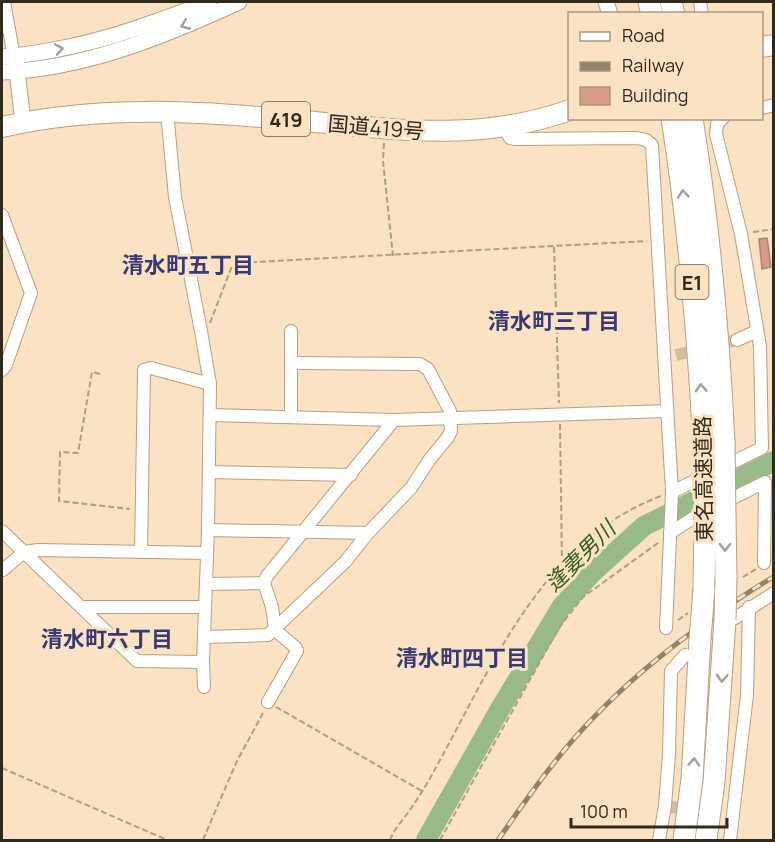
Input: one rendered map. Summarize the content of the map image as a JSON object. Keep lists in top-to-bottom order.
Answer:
{
  "streets": {
    "highway": [
      "419",
      "国道419号",
      "E1",
      "東名高速道路"
    ]
  },
  "districts": [
    "清水町五丁目",
    "清水町三丁目",
    "清水町六丁目",
    "清水町四丁目"
  ],
  "water": ["逢妻男川"],
  "legend": ["Road", "Railway", "Building"],
  "scale_bar": "100 m"
}
